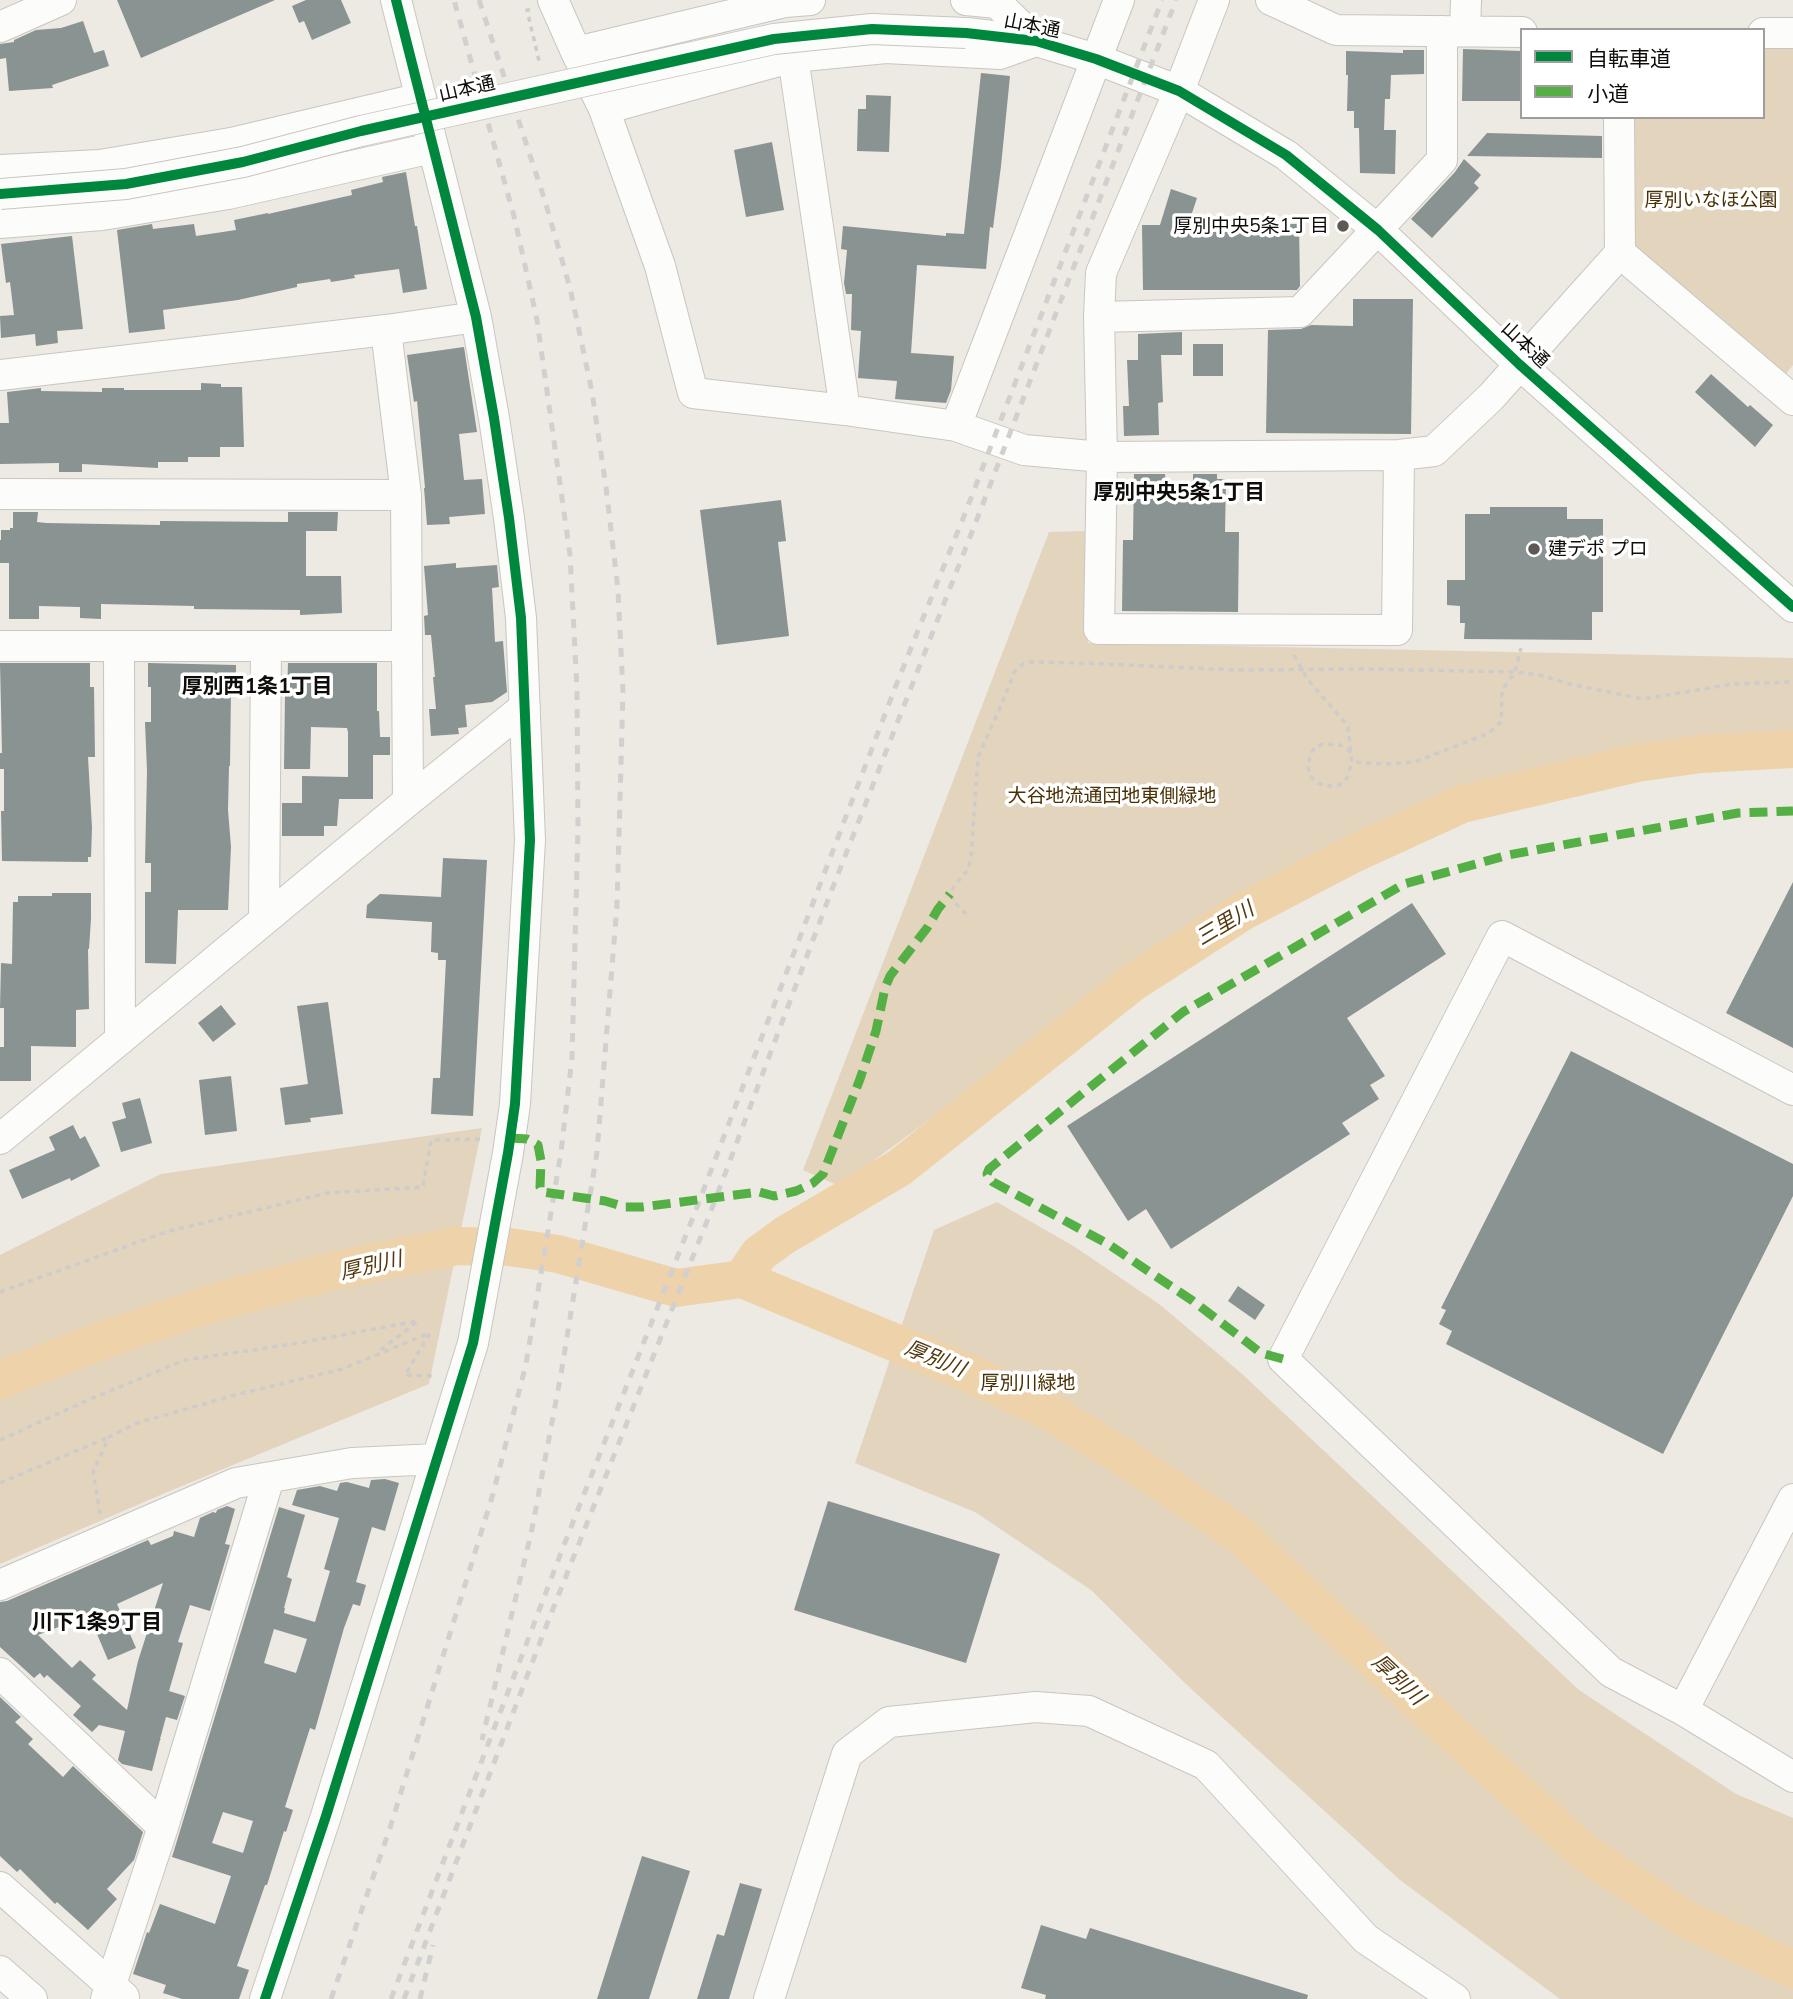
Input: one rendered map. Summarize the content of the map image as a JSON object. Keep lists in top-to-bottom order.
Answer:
{
  "streets": {
    "street": ["山本通"]
  },
  "districts": ["厚別中央5条1丁目", "厚別西1条1丁目", "川下1条9丁目"],
  "water": ["三里川", "厚別川"],
  "parks": ["厚別いなほ公園", "大谷地流通団地東側緑地", "厚別川緑地"],
  "places": ["厚別中央5条1丁目", "建デポ プロ"],
  "legend": ["自転車道", "小道"]
}
